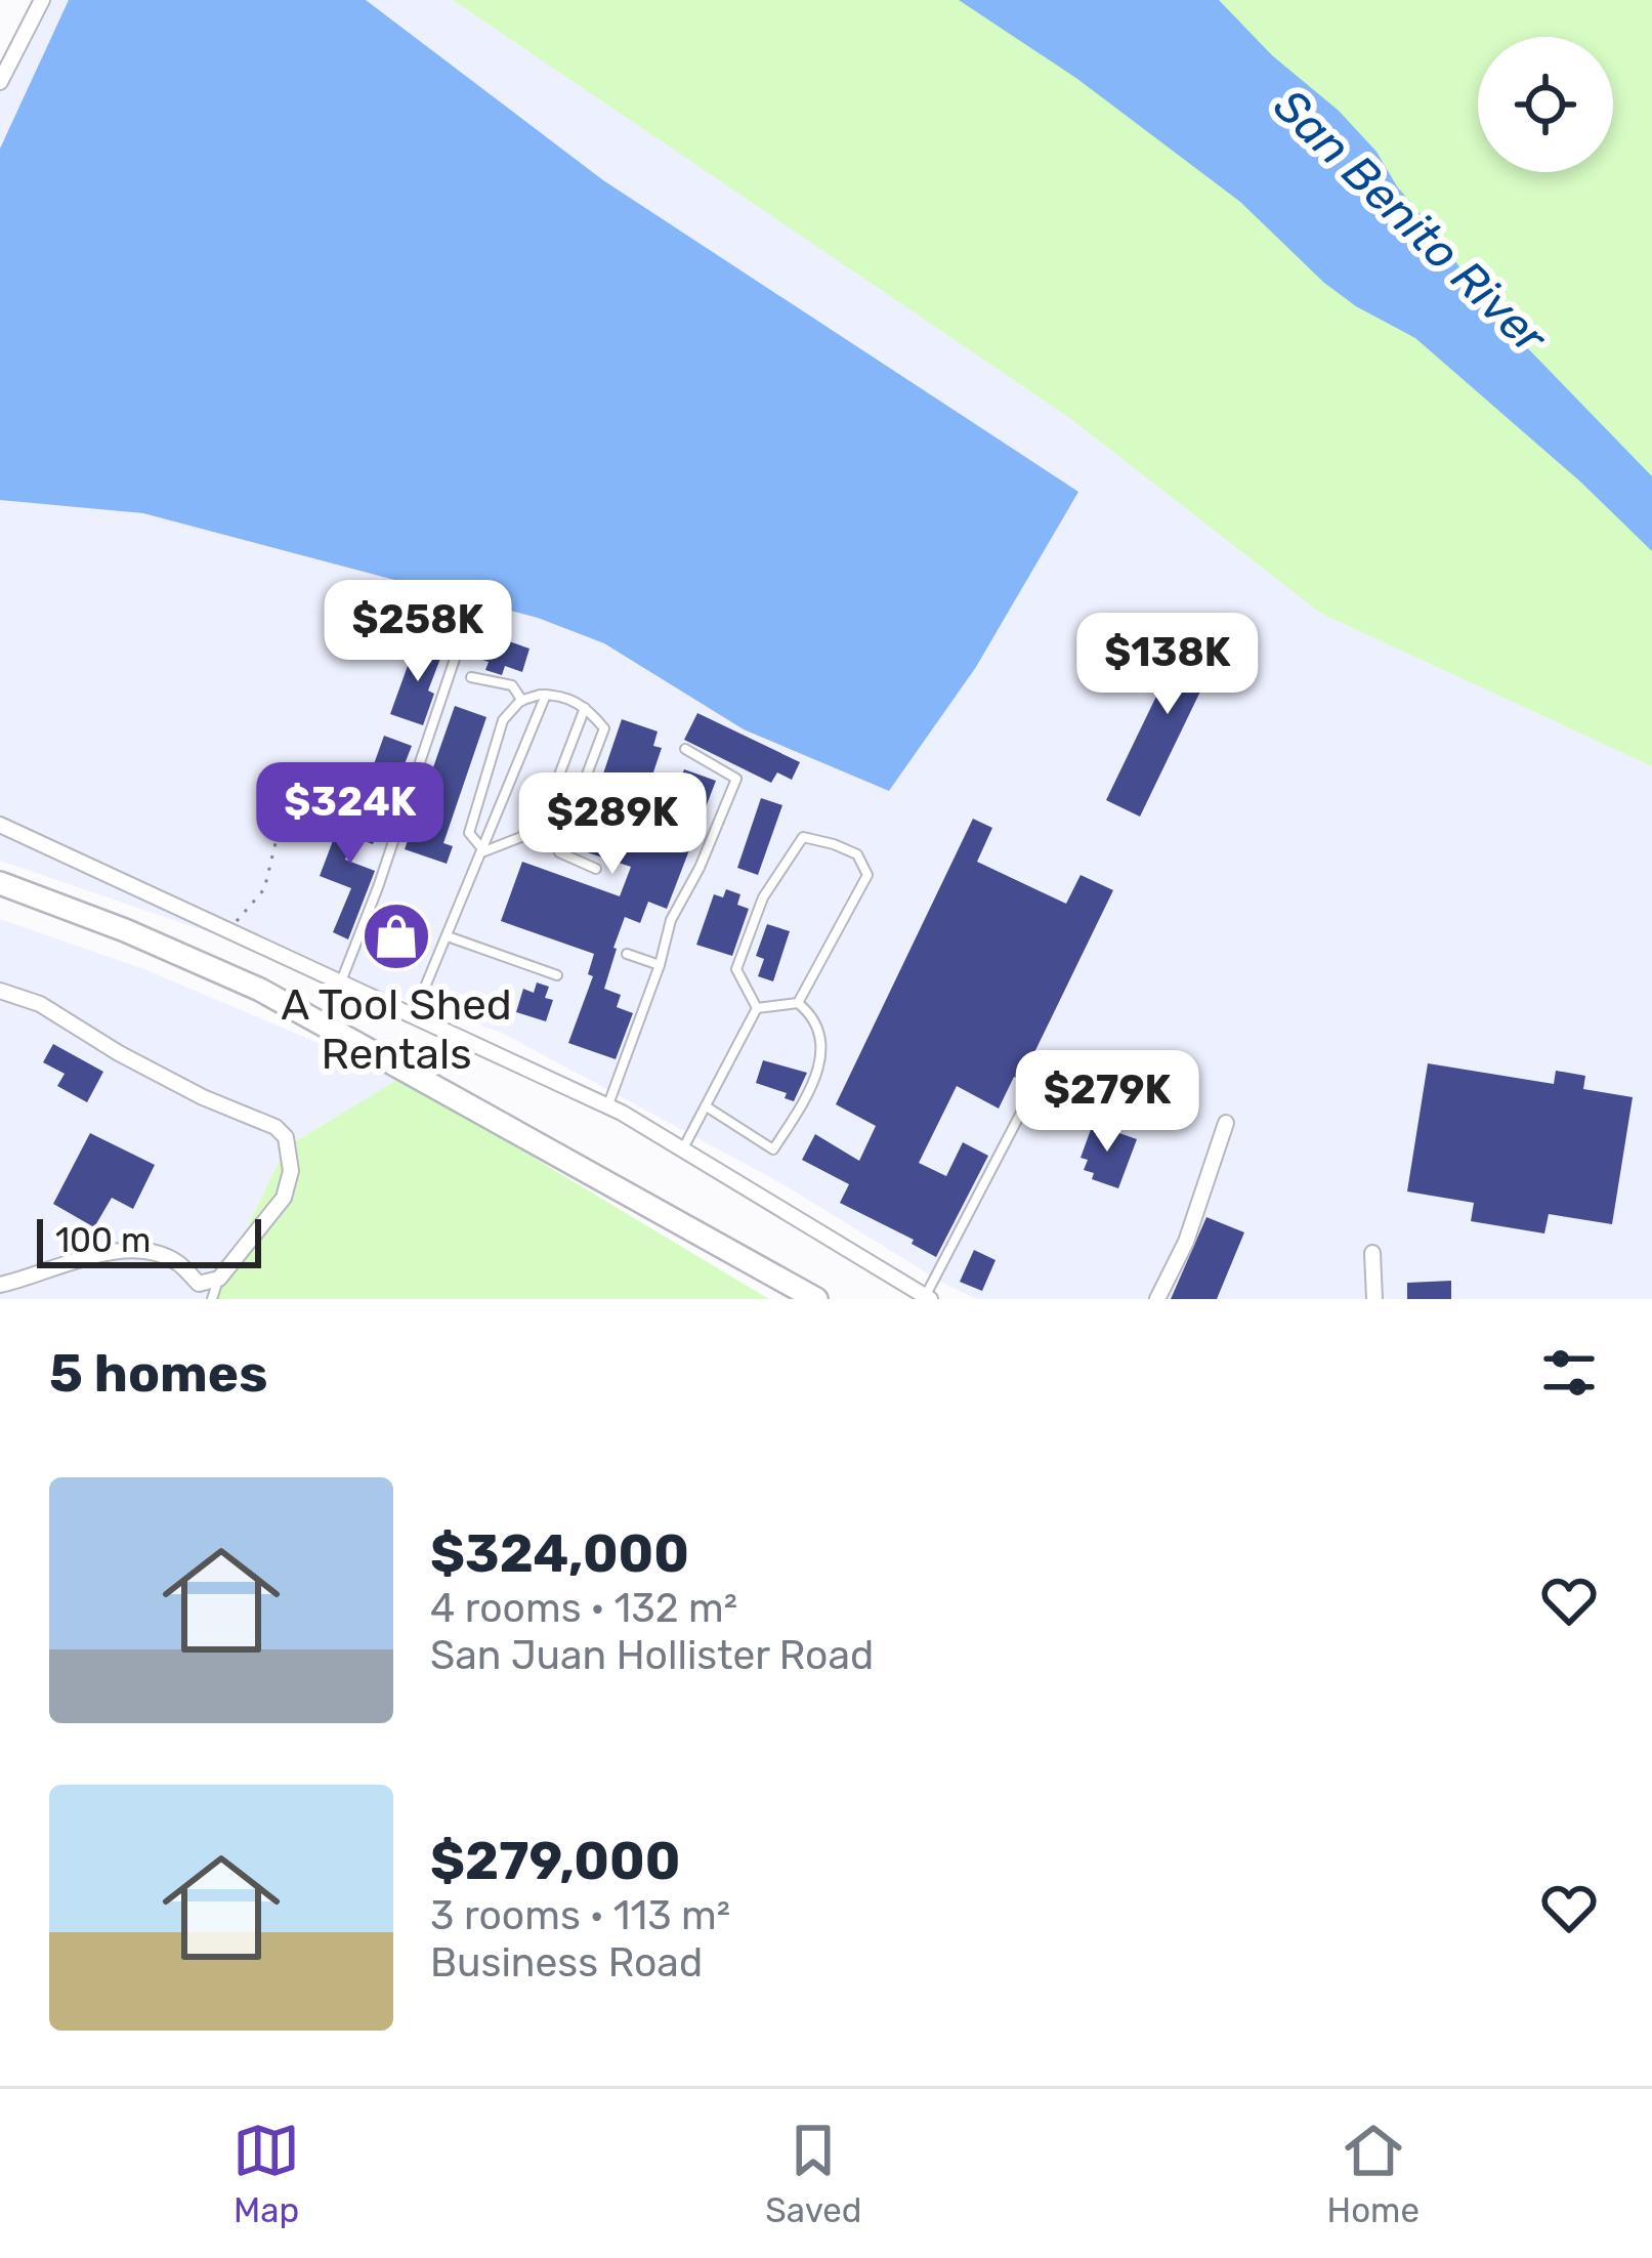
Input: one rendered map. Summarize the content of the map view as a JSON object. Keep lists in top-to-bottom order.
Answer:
{
  "water": ["San Benito River"],
  "places": {
    "shop": ["A Tool Shed Rentals"]
  },
  "scale_bar": "100 m",
  "page": {
    "price": [
      "$258K",
      "$138K",
      "$324K",
      "$289K",
      "$279K"
    ],
    "scale": "100 m",
    "heading": "5 homes",
    "list": [
      {
        "name": "$324,000",
        "note": "4 rooms · 132 m² · San Juan Hollister Road"
      },
      {
        "name": "$279,000",
        "note": "3 rooms · 113 m² · Business Road"
      }
    ],
    "tabs": ["Map", "Saved", "Home"]
  }
}
